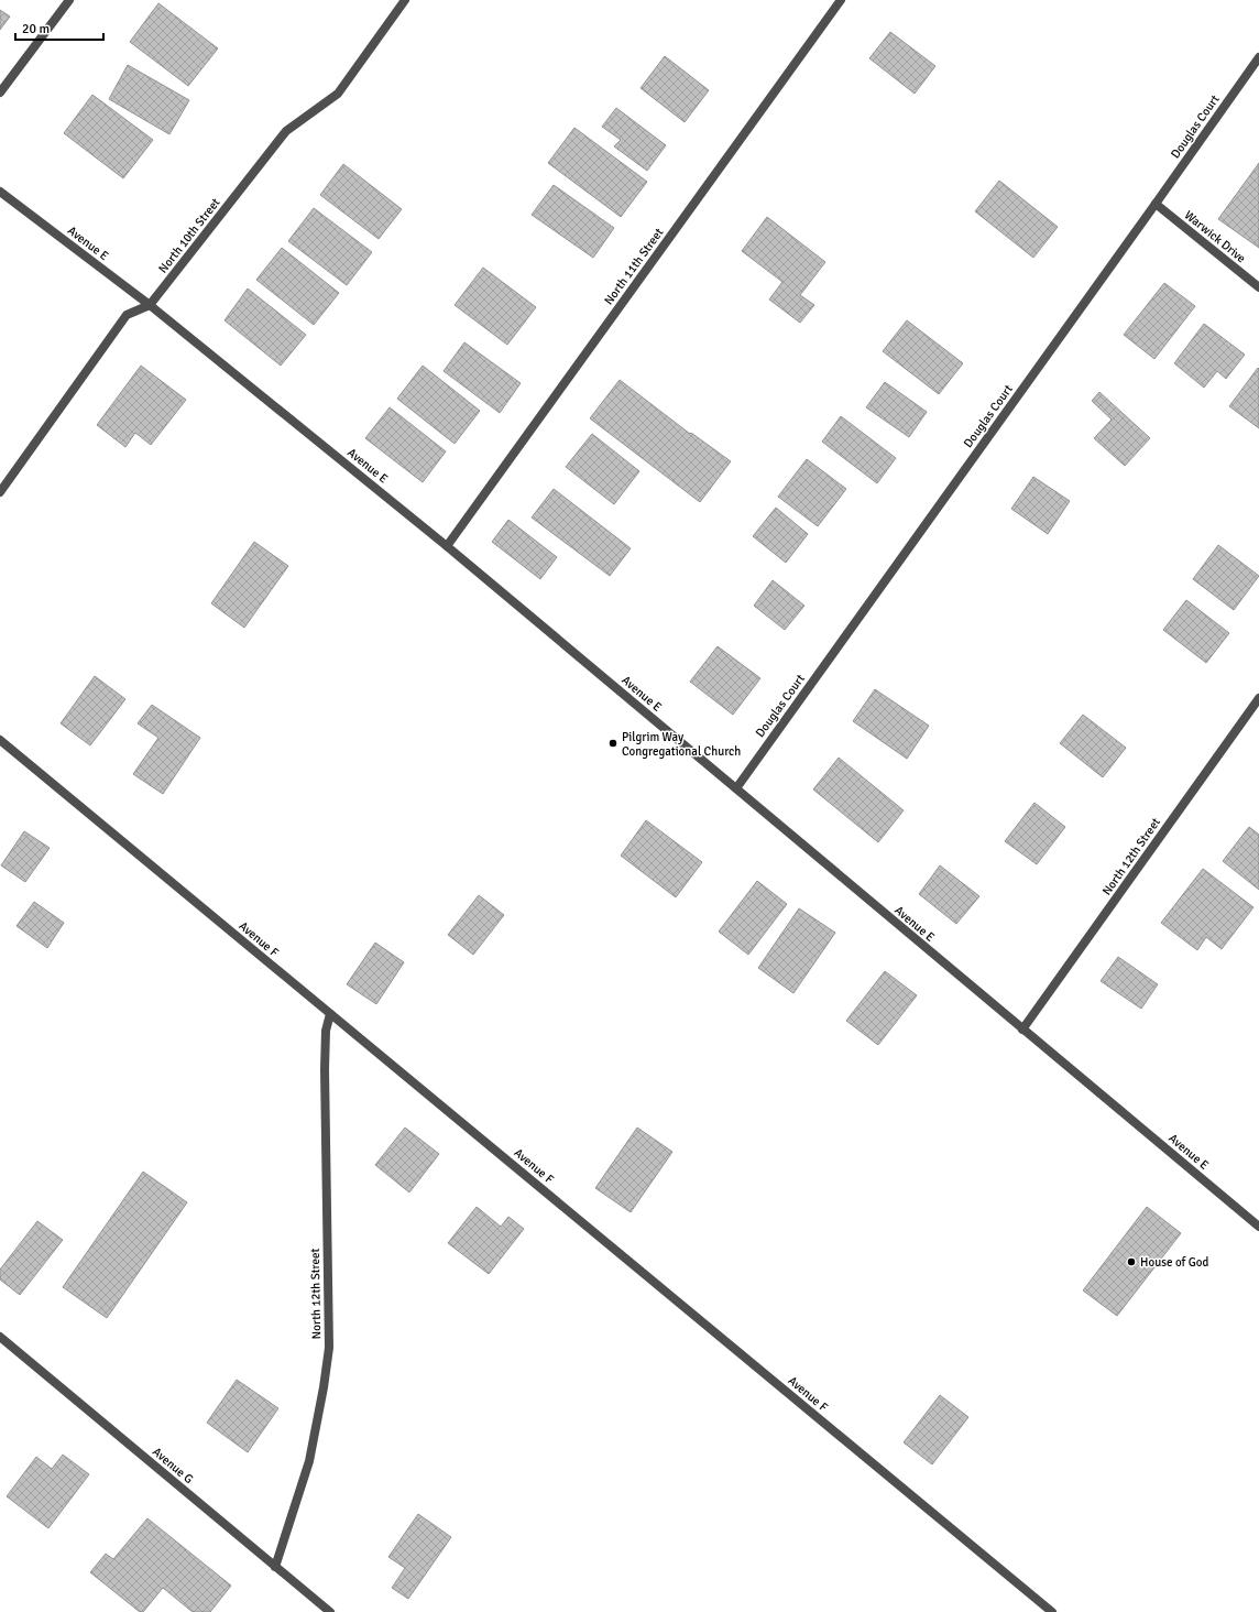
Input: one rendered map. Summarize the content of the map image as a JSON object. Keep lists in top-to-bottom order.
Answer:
{
  "streets": {
    "street": [
      "Douglas Court",
      "North 10th Street",
      "Warwick Drive",
      "Avenue E",
      "North 11th Street",
      "North 12th Street",
      "Avenue F",
      "Avenue G"
    ]
  },
  "crossings": [
    ["Douglas Court", "Warwick Drive"],
    ["Douglas Court", "Avenue E"],
    ["North 10th Street", "Avenue E"],
    ["Avenue E", "North 11th Street"],
    ["Avenue E", "North 12th Street"],
    ["North 12th Street", "Avenue F"],
    ["North 12th Street", "Avenue G"]
  ],
  "places": ["Pilgrim Way Congregational Church", "House of God"],
  "scale_bar": "20 m"
}
